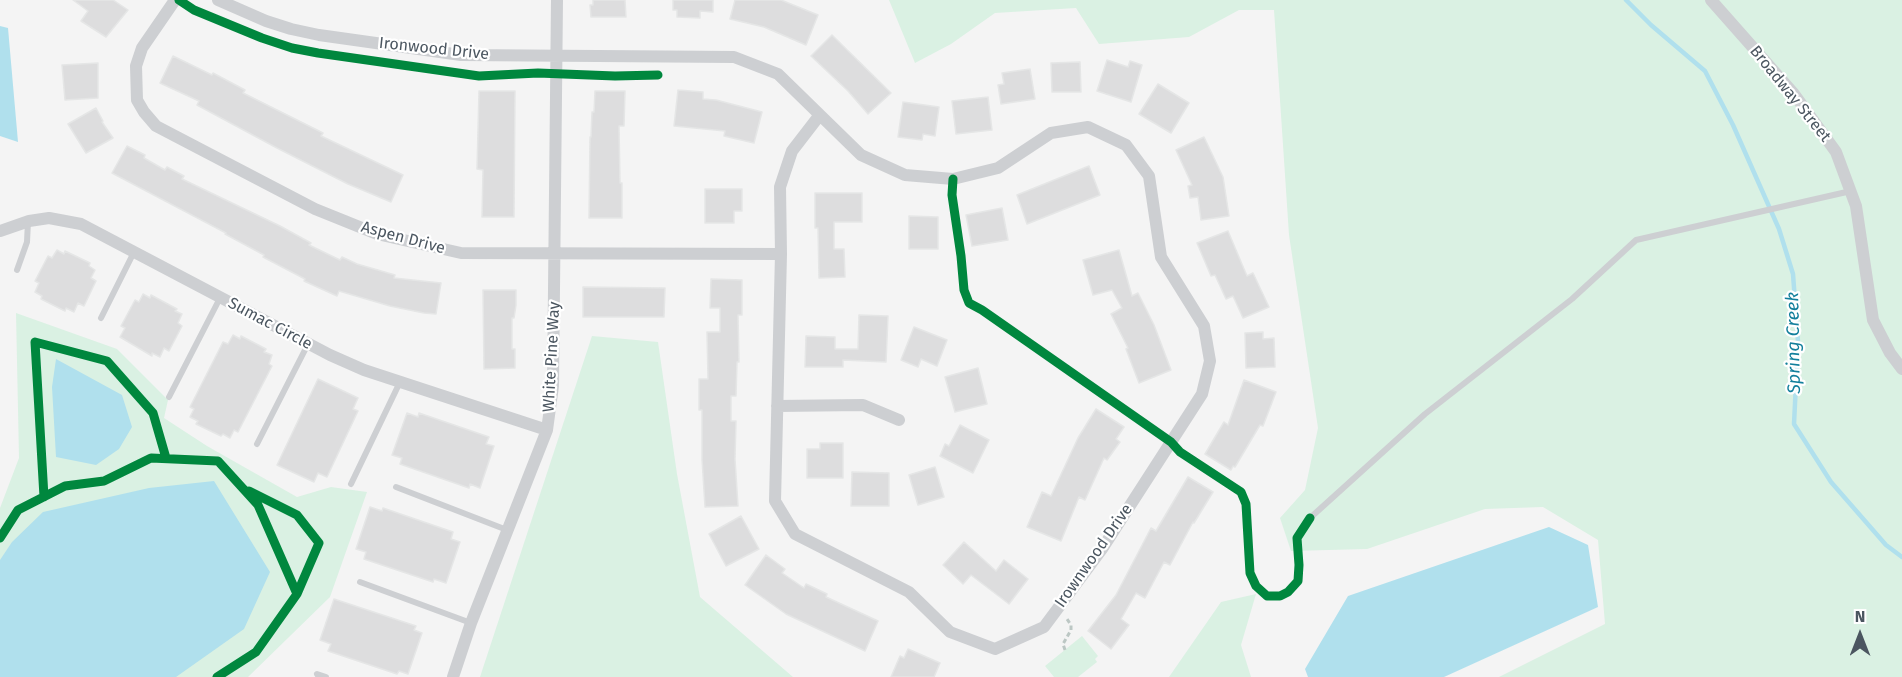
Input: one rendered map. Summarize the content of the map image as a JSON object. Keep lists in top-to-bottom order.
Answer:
{
  "streets": {
    "street": [
      "Ironwood Drive",
      "Broadway Street",
      "Aspen Drive",
      "Sumac Circle",
      "White Pine Way",
      "Irownwood Drive"
    ]
  },
  "crossings": [
    ["Ironwood Drive", "White Pine Way"],
    ["Ironwood Drive", "Irownwood Drive"],
    ["Aspen Drive", "White Pine Way"],
    ["Aspen Drive", "Irownwood Drive"],
    ["Sumac Circle", "White Pine Way"]
  ],
  "water": ["Spring Creek"],
  "north": "top"
}
